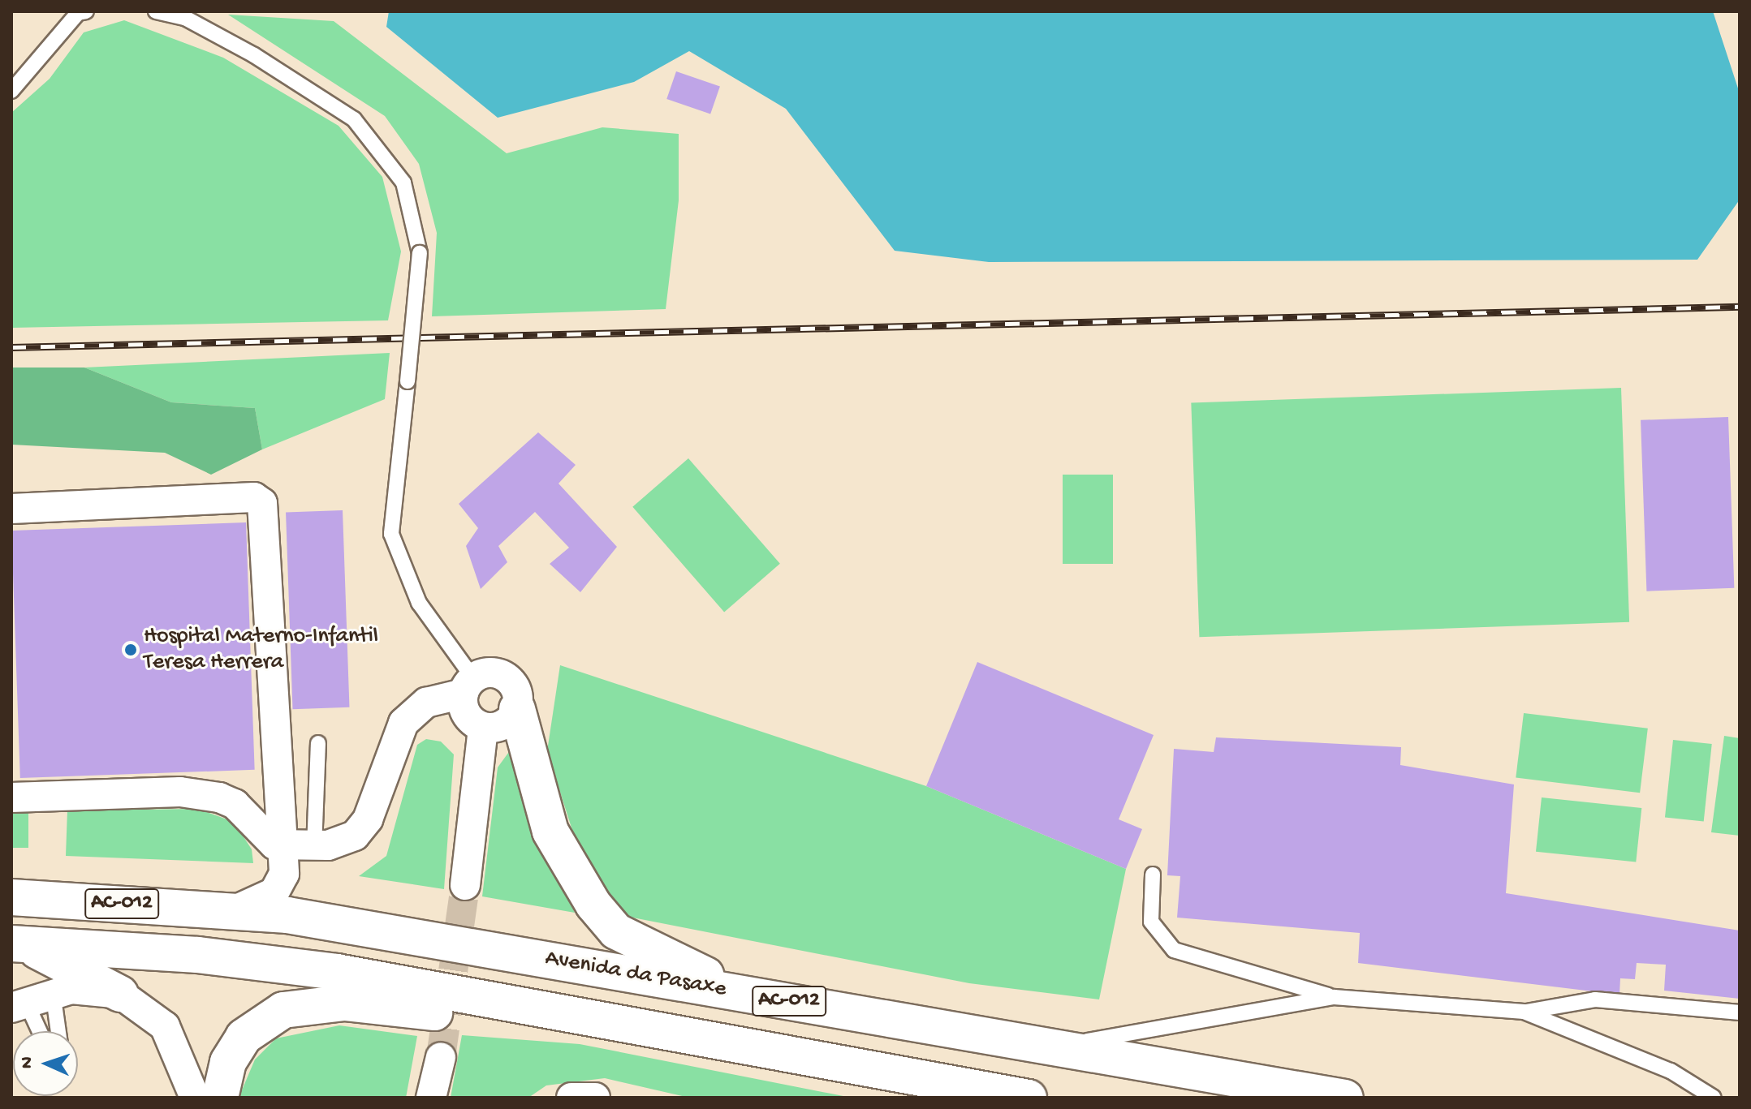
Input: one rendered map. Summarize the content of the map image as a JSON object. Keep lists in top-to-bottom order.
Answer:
{
  "streets": {
    "main road": ["AC-012", "Avenida da Pasaxe"]
  },
  "places": ["Hospital Materno-Infantil Teresa Herrera"],
  "north": "left"
}
